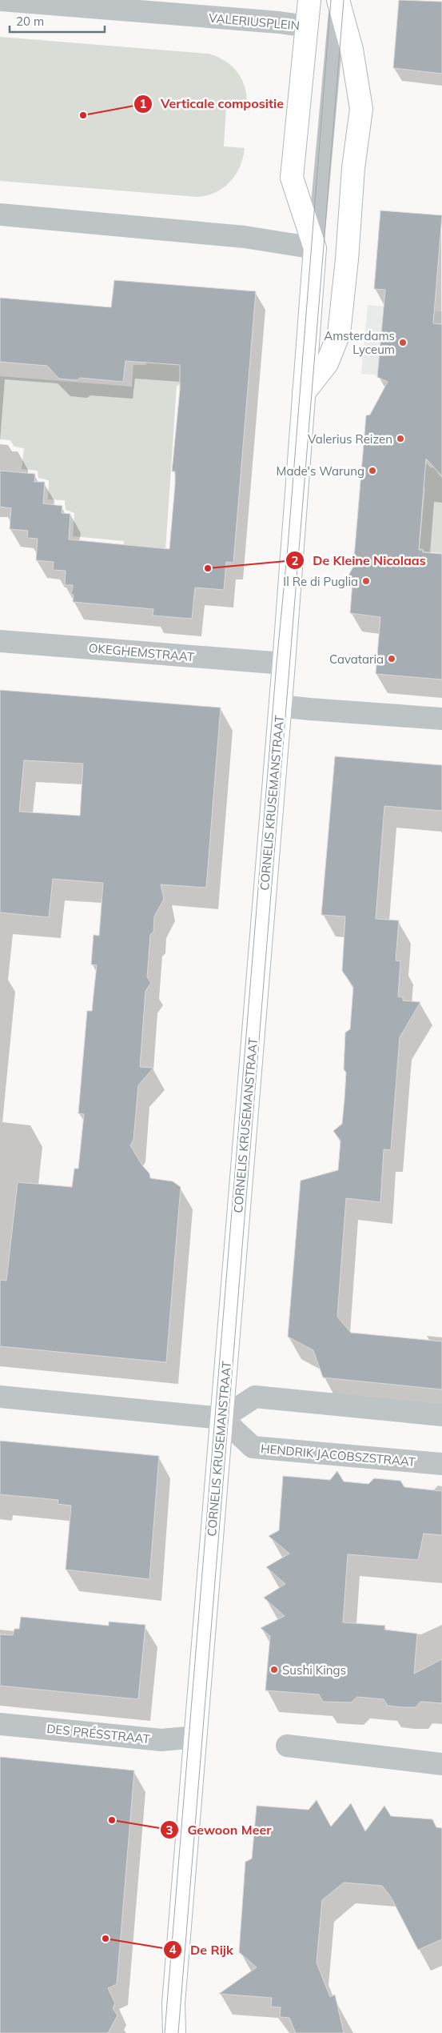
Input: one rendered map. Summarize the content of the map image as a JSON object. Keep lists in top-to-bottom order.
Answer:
{
  "streets": {
    "street": [
      "VALERIUSPLEIN",
      "OKEGHEMSTRAAT",
      "CORNELIS KRUSEMANSTRAAT",
      "HENDRIK JACOBSZSTRAAT",
      "DES PRÉSSTRAAT"
    ]
  },
  "crossings": [
    ["VALERIUSPLEIN", "CORNELIS KRUSEMANSTRAAT"],
    ["OKEGHEMSTRAAT", "CORNELIS KRUSEMANSTRAAT"],
    ["CORNELIS KRUSEMANSTRAAT", "HENDRIK JACOBSZSTRAAT"],
    ["CORNELIS KRUSEMANSTRAAT", "DES PRÉSSTRAAT"]
  ],
  "places": [
    "Verticale compositie",
    "Amsterdams Lyceum",
    "Valerius Reizen",
    "Made's Warung",
    "De Kleine Nicolaas",
    "Il Re di Puglia",
    "Cavataria",
    "Sushi Kings",
    "Gewoon Meer",
    "De Rijk"
  ],
  "scale_bar": "20 m"
}
